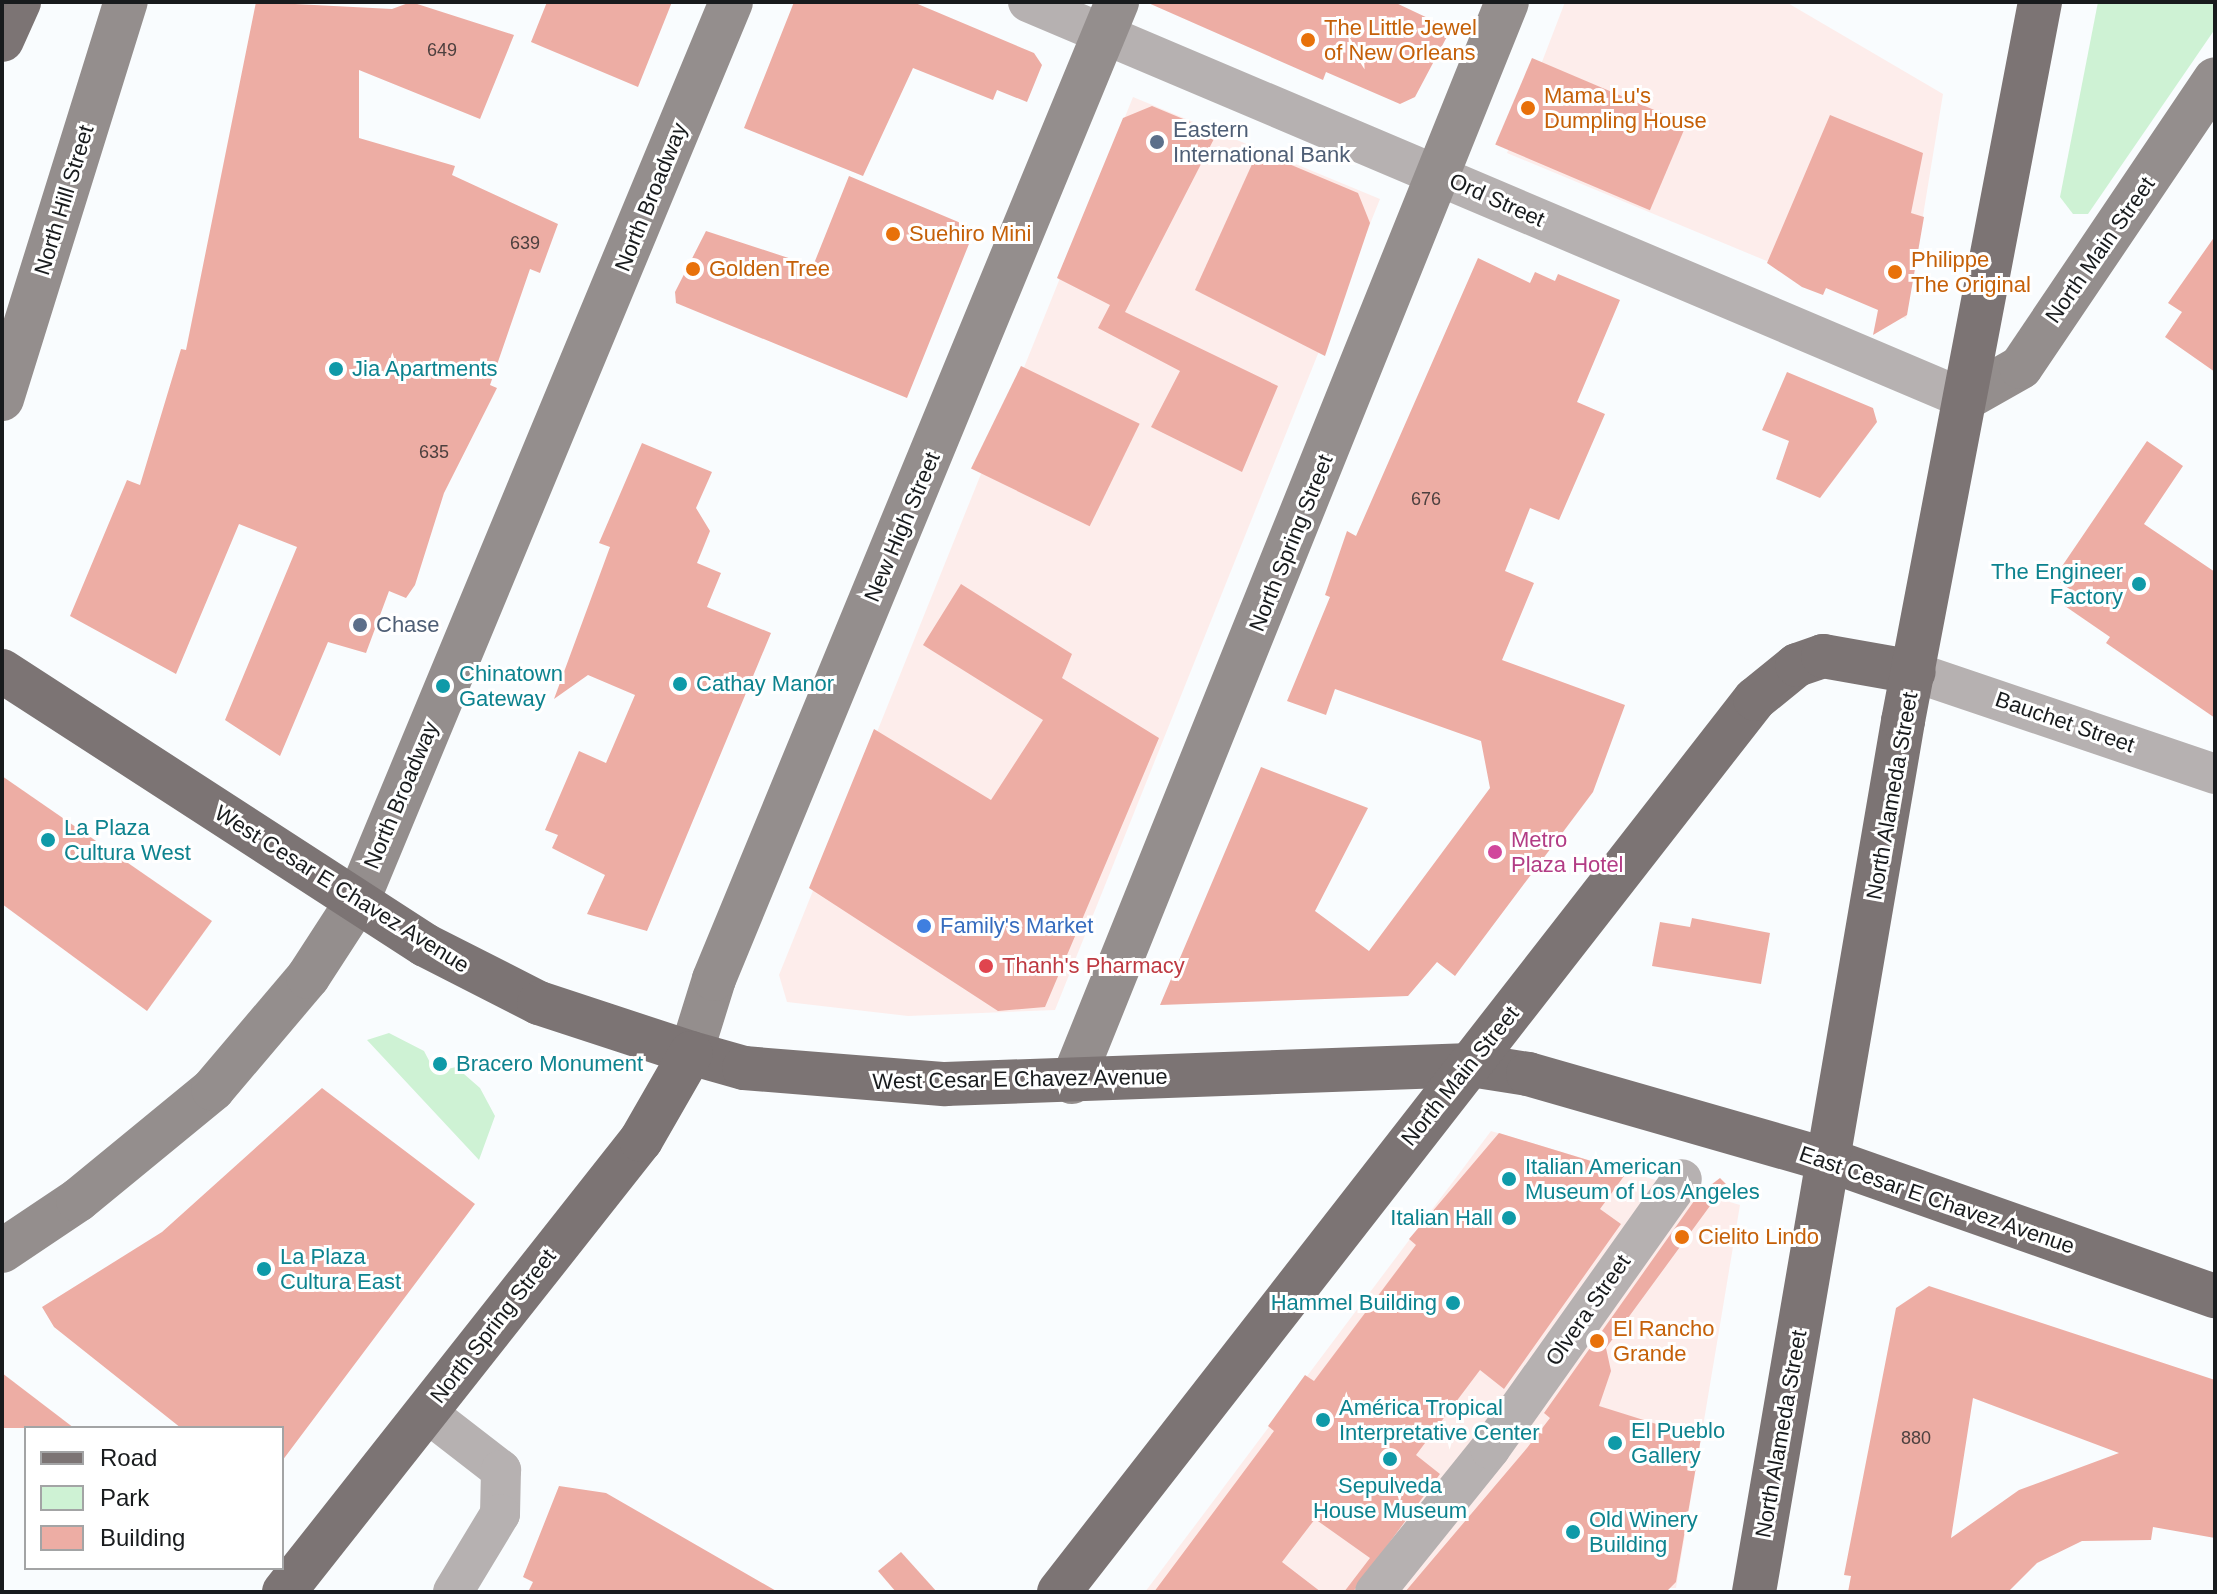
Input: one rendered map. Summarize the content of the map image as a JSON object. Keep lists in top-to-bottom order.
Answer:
{
  "streets": {
    "main road": [
      "North Broadway",
      "North Hill Street",
      "North Main Street",
      "New High Street",
      "North Spring Street",
      "North Alameda Street",
      "West Cesar E Chavez Avenue",
      "East Cesar E Chavez Avenue"
    ],
    "street": ["Ord Street", "Bauchet Street", "Olvera Street"]
  },
  "crossings": [
    ["North Broadway", "West Cesar E Chavez Avenue"],
    ["Ord Street", "North Main Street"],
    ["Ord Street", "New High Street"],
    ["Ord Street", "North Spring Street"],
    ["Ord Street", "North Alameda Street"],
    ["North Main Street", "Bauchet Street"],
    ["North Main Street", "North Alameda Street"],
    ["North Main Street", "West Cesar E Chavez Avenue"],
    ["North Main Street", "East Cesar E Chavez Avenue"],
    ["New High Street", "North Spring Street"],
    ["New High Street", "West Cesar E Chavez Avenue"],
    ["North Spring Street", "West Cesar E Chavez Avenue"],
    ["Bauchet Street", "North Alameda Street"],
    ["North Alameda Street", "East Cesar E Chavez Avenue"],
    ["West Cesar E Chavez Avenue", "East Cesar E Chavez Avenue"]
  ],
  "places": [
    "The Little Jewel of New Orleans",
    "Mama Lu's Dumpling House",
    "Eastern International Bank",
    "Suehiro Mini",
    "Golden Tree",
    "Philippe The Original",
    "Jia Apartments",
    "The Engineer Factory",
    "Chase",
    "Cathay Manor",
    "Chinatown Gateway",
    "La Plaza Cultura West",
    "Metro Plaza Hotel",
    "Family's Market",
    "Thanh's Pharmacy",
    "Bracero Monument",
    "Italian American Museum of Los Angeles",
    "Italian Hall",
    "Cielito Lindo",
    "La Plaza Cultura East",
    "Hammel Building",
    "El Rancho Grande",
    "América Tropical Interpretative Center",
    "El Pueblo Gallery",
    "Sepulveda House Museum",
    "Old Winery Building"
  ],
  "house_numbers": [
    "649",
    "639",
    "635",
    "676",
    "880"
  ],
  "legend": ["Road", "Park", "Building"]
}
